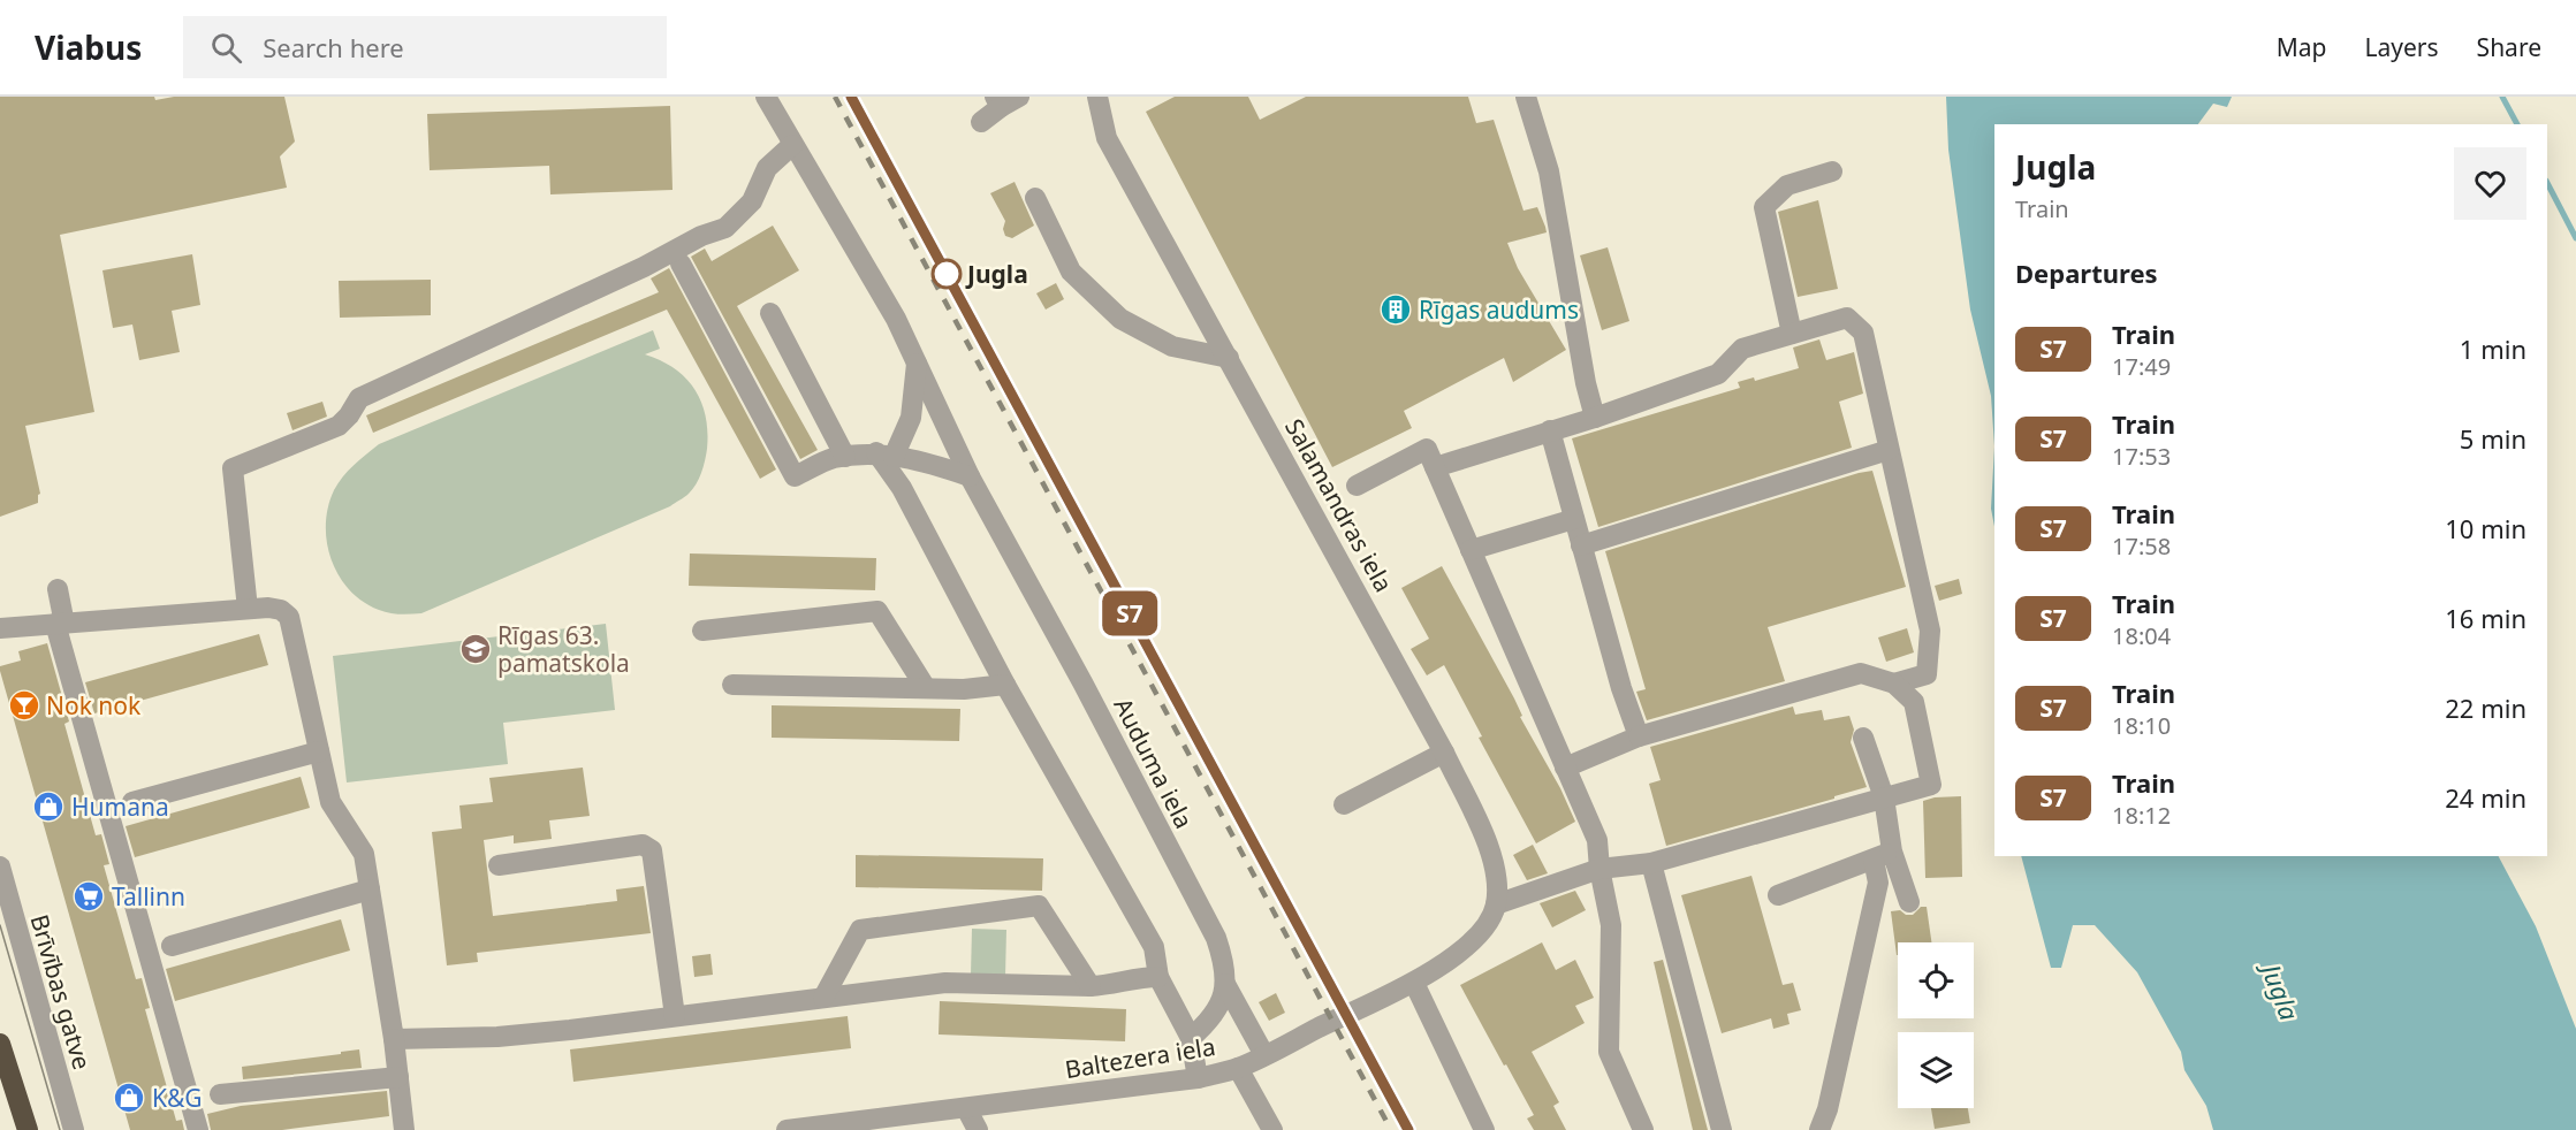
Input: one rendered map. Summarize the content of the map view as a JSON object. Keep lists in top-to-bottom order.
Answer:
{
  "streets": {
    "street": [
      "Salamandras iela",
      "Auduma iela",
      "Brīvības gatve",
      "Baltezera iela"
    ]
  },
  "crossings": [
    ["Salamandras iela", "Baltezera iela"]
  ],
  "water": ["Jugla"],
  "places": {
    "other": ["Jugla"],
    "building": ["Rīgas audums"],
    "school or university": ["Rīgas 63. pamatskola"],
    "bar": ["Nok nok"],
    "shop": ["Humana", "K&G"],
    "supermarket": ["Tallinn"]
  },
  "page": {
    "header": "Viabus",
    "search": "Search here",
    "nav": ["Map", "Layers", "Share"],
    "on_map": "S7",
    "heading": [
      ["Jugla", "Train"],
      "Departures"
    ],
    "list": [
      {
        "mark": "S7",
        "name": "Train",
        "note": "17:49",
        "value": "1 min"
      },
      {
        "mark": "S7",
        "name": "Train",
        "note": "17:53",
        "value": "5 min"
      },
      {
        "mark": "S7",
        "name": "Train",
        "note": "17:58",
        "value": "10 min"
      },
      {
        "mark": "S7",
        "name": "Train",
        "note": "18:04",
        "value": "16 min"
      },
      {
        "mark": "S7",
        "name": "Train",
        "note": "18:10",
        "value": "22 min"
      },
      {
        "mark": "S7",
        "name": "Train",
        "note": "18:12",
        "value": "24 min"
      }
    ]
  }
}
